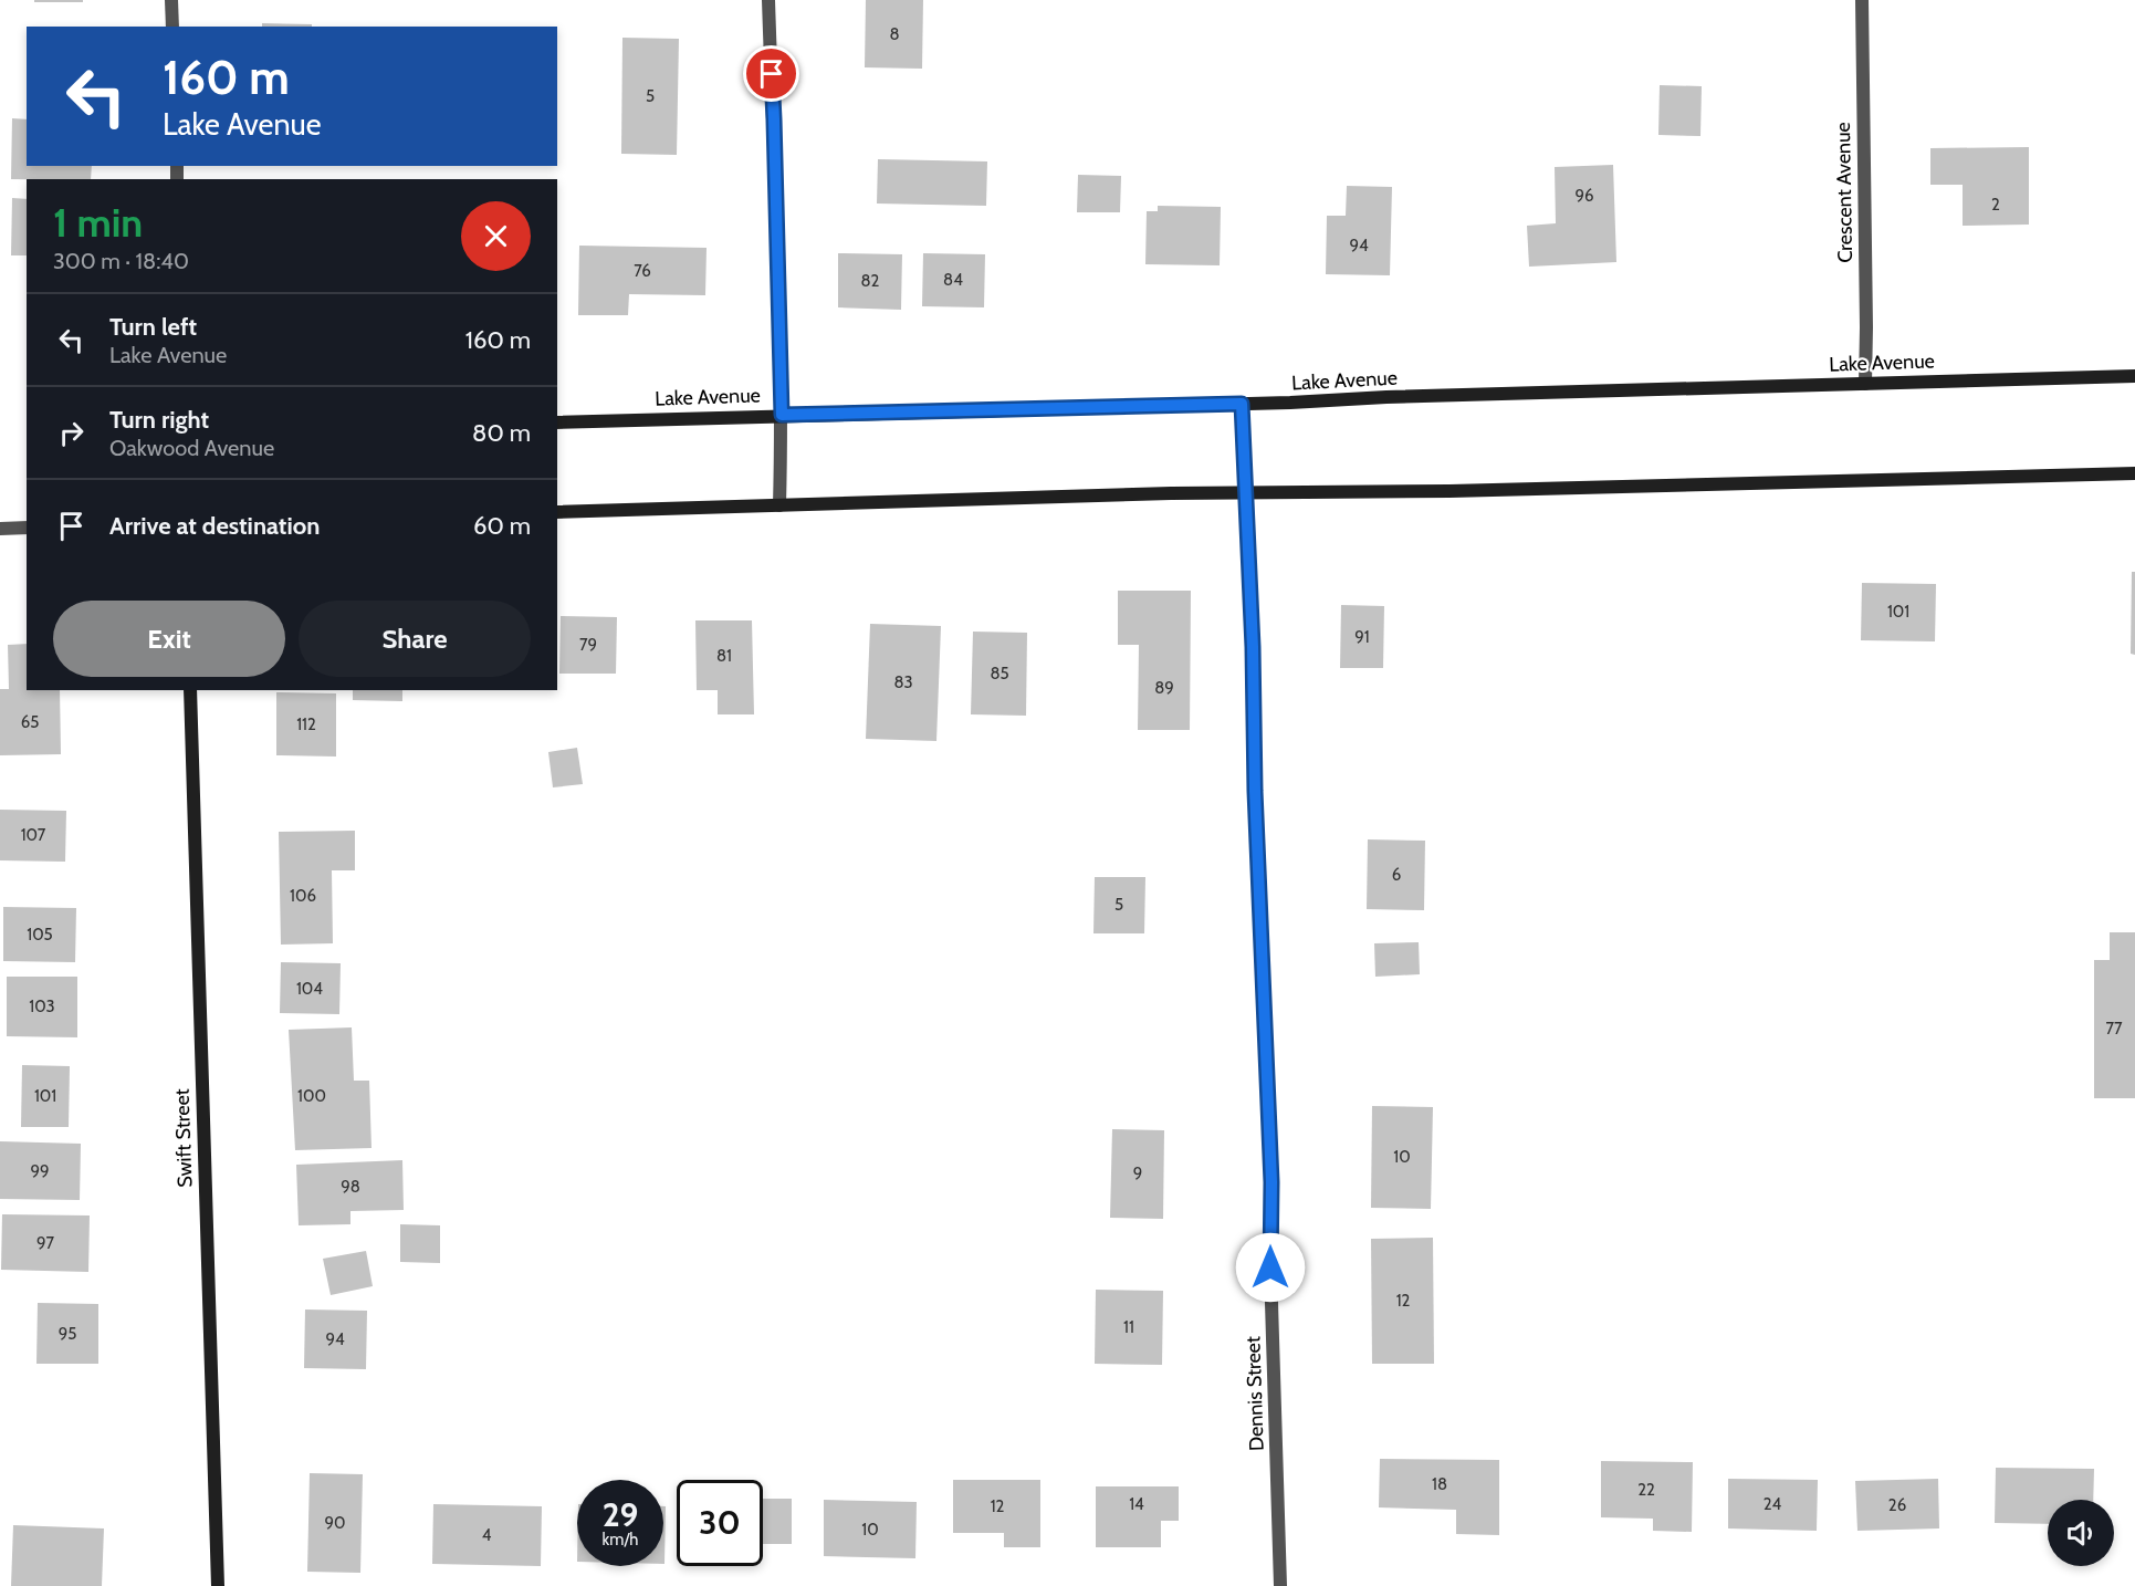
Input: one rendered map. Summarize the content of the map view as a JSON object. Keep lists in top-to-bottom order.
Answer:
{
  "streets": {
    "main road": ["Lake Avenue", "Swift Street"],
    "street": ["Crescent Avenue", "Dennis Street"]
  },
  "crossings": [
    ["Crescent Avenue", "Lake Avenue"],
    ["Lake Avenue", "Dennis Street"]
  ],
  "house_numbers": [
    "8",
    "5",
    "96",
    "2",
    "94",
    "76",
    "84",
    "82",
    "101",
    "91",
    "79",
    "81",
    "85",
    "83",
    "89",
    "65",
    "112",
    "107",
    "6",
    "106",
    "5",
    "105",
    "104",
    "103",
    "77",
    "101",
    "100",
    "10",
    "99",
    "9",
    "98",
    "97",
    "12",
    "11",
    "95",
    "94",
    "18",
    "22",
    "14",
    "24",
    "26",
    "12",
    "90",
    "10",
    "4"
  ],
  "page": {
    "turn": ["160 m", "Lake Avenue"],
    "heading": ["1 min", "300 m · 18:40"],
    "list": [
      {
        "name": "Turn left",
        "note": "Lake Avenue",
        "value": "160 m"
      },
      {
        "name": "Turn right",
        "note": "Oakwood Avenue",
        "value": "80 m"
      },
      {
        "name": "Arrive at destination",
        "value": "60 m"
      }
    ],
    "buttons": ["Exit", "Share"],
    "speed": "29 km/h",
    "limit": "30"
  }
}
